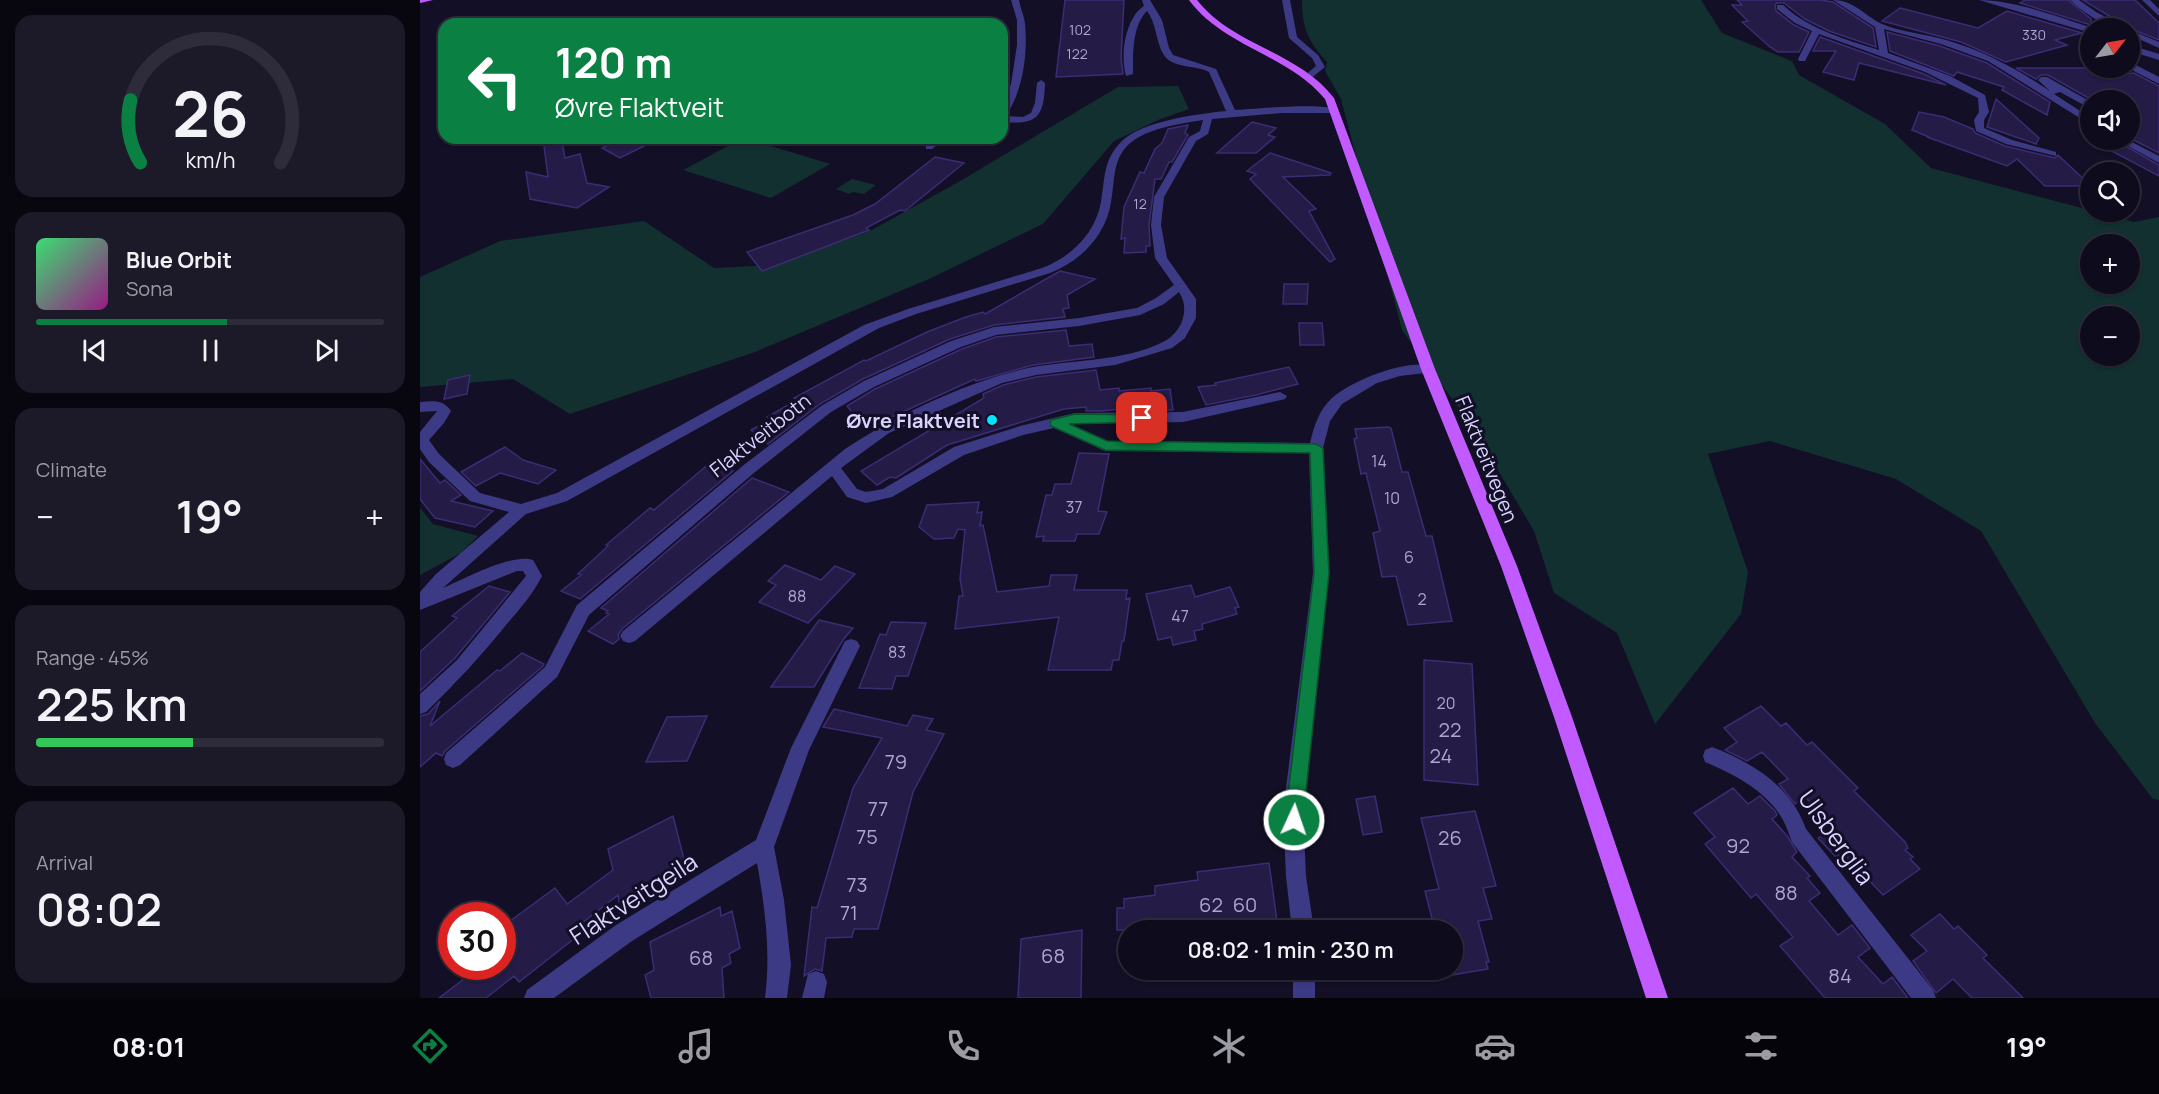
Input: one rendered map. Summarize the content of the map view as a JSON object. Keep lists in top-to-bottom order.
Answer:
{
  "streets": {
    "main road": ["Flaktveitvegen"],
    "street": ["Flaktveitbotn", "Ulsberglia", "Flaktveitgeila"]
  },
  "crossings": [
    ["Flaktveitbotn", "Flaktveitvegen"]
  ],
  "places": ["Øvre Flaktveit"],
  "house_numbers": [
    "102",
    "330",
    "122",
    "12",
    "14",
    "10",
    "37",
    "6",
    "88",
    "2",
    "47",
    "83",
    "20",
    "22",
    "24",
    "79",
    "77",
    "75",
    "26",
    "92",
    "73",
    "88",
    "62",
    "60",
    "71",
    "68",
    "68",
    "84"
  ],
  "north": "top right",
  "page": {
    "map_buttons": ["+", "−"],
    "turn": ["120 m", "Øvre Flaktveit"],
    "song": ["Blue Orbit", "Sona"],
    "tile": [
      "Climate",
      ["Range · 45%", "225 km"],
      ["Arrival", "08:02"]
    ],
    "heat": ["−", "19°", "+"],
    "limit": "30",
    "trip": "08:02 · 1 min · 230 m",
    "tabs": ["08:01", "19°"],
    "gauge": ["26", "km/h"]
  }
}
